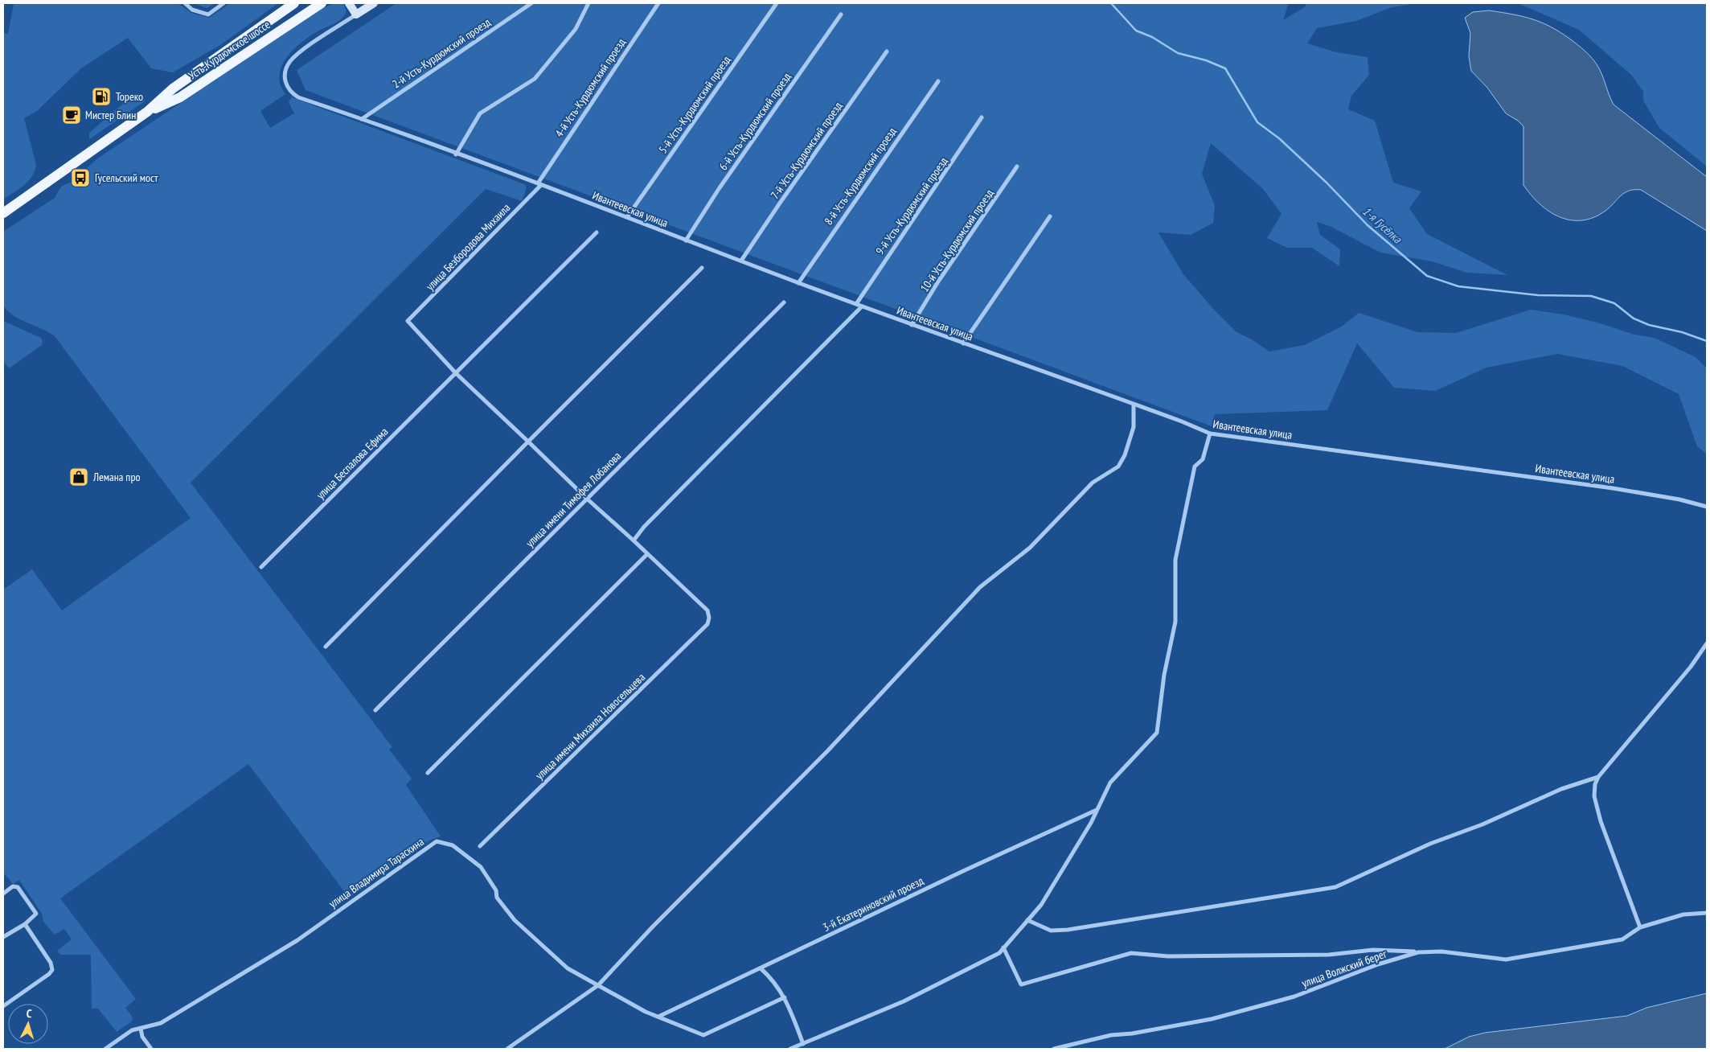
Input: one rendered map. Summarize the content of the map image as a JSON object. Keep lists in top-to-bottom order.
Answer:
{
  "streets": {
    "main road": ["Усть-Курдюмское шоссе"],
    "street": [
      "2-й Усть-Курдюмский проезд",
      "4-й Усть-Курдюмский проезд",
      "5-й Усть-Курдюмский проезд",
      "6-й Усть-Курдюмский проезд",
      "7-й Усть-Курдюмский проезд",
      "8-й Усть-Курдюмский проезд",
      "9-й Усть-Курдюмский проезд",
      "Ивантеевская улица",
      "10-й Усть-Курдюмский проезд",
      "улица Безбородова Михаила",
      "улица Беспалова Ефима",
      "улица имени Тимофея Лобанова",
      "улица имени Михаила Новосельцева",
      "улица Владимира Тараскина",
      "3-й Екатериновский проезд",
      "улица Волжский берег"
    ]
  },
  "crossings": [
    ["2-й Усть-Курдюмский проезд", "Ивантеевская улица"],
    ["4-й Усть-Курдюмский проезд", "Ивантеевская улица"],
    ["4-й Усть-Курдюмский проезд", "улица Безбородова Михаила"],
    ["5-й Усть-Курдюмский проезд", "Ивантеевская улица"],
    ["6-й Усть-Курдюмский проезд", "Ивантеевская улица"],
    ["7-й Усть-Курдюмский проезд", "Ивантеевская улица"],
    ["8-й Усть-Курдюмский проезд", "Ивантеевская улица"],
    ["9-й Усть-Курдюмский проезд", "Ивантеевская улица"],
    ["Ивантеевская улица", "10-й Усть-Курдюмский проезд"],
    ["Ивантеевская улица", "улица Безбородова Михаила"],
    ["улица Безбородова Михаила", "улица Беспалова Ефима"],
    ["улица Владимира Тараскина", "3-й Екатериновский проезд"]
  ],
  "water": ["1-я Гусёлка"],
  "places": {
    "fuel station": ["Тореко"],
    "cafe": ["Мистер Блин"],
    "bus stop": ["Гусельский мост"],
    "shop": ["Лемана про"]
  },
  "north": "top"
}
